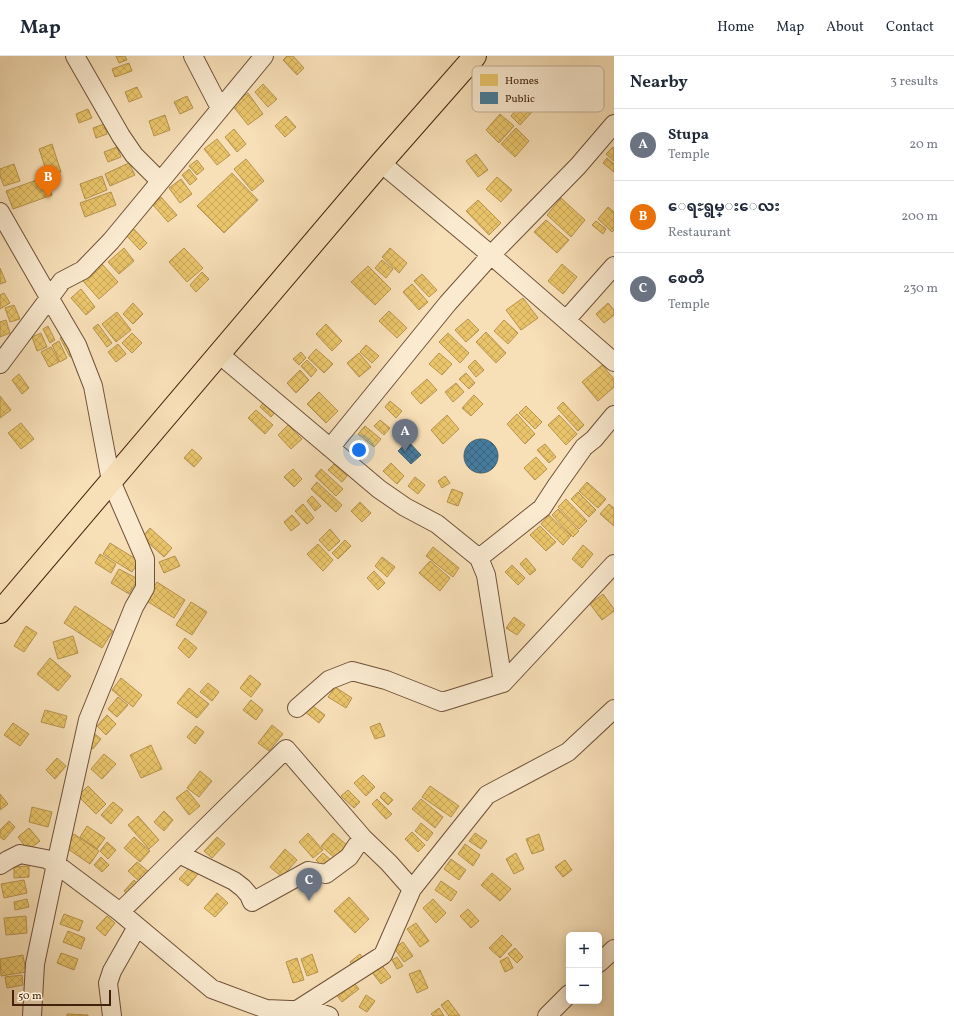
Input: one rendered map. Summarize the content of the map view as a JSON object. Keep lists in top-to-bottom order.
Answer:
{
  "legend": ["Homes", "Public"],
  "scale_bar": "50 m",
  "page": {
    "header": "Map",
    "nav": [
      "Home",
      "Map",
      "About",
      "Contact"
    ],
    "heading": ["Nearby", "3 results"],
    "list": [
      {
        "mark": "A",
        "name": "Stupa",
        "note": "Temple",
        "value": "20 m"
      },
      {
        "mark": "B",
        "name": "ေရႊရွမ္းေလး",
        "note": "Restaurant",
        "value": "200 m"
      },
      {
        "mark": "C",
        "name": "စေတီ",
        "note": "Temple",
        "value": "230 m"
      }
    ],
    "pins": ["B", "A", "C"],
    "map_buttons": ["+", "−"],
    "scale": "50 m"
  }
}
